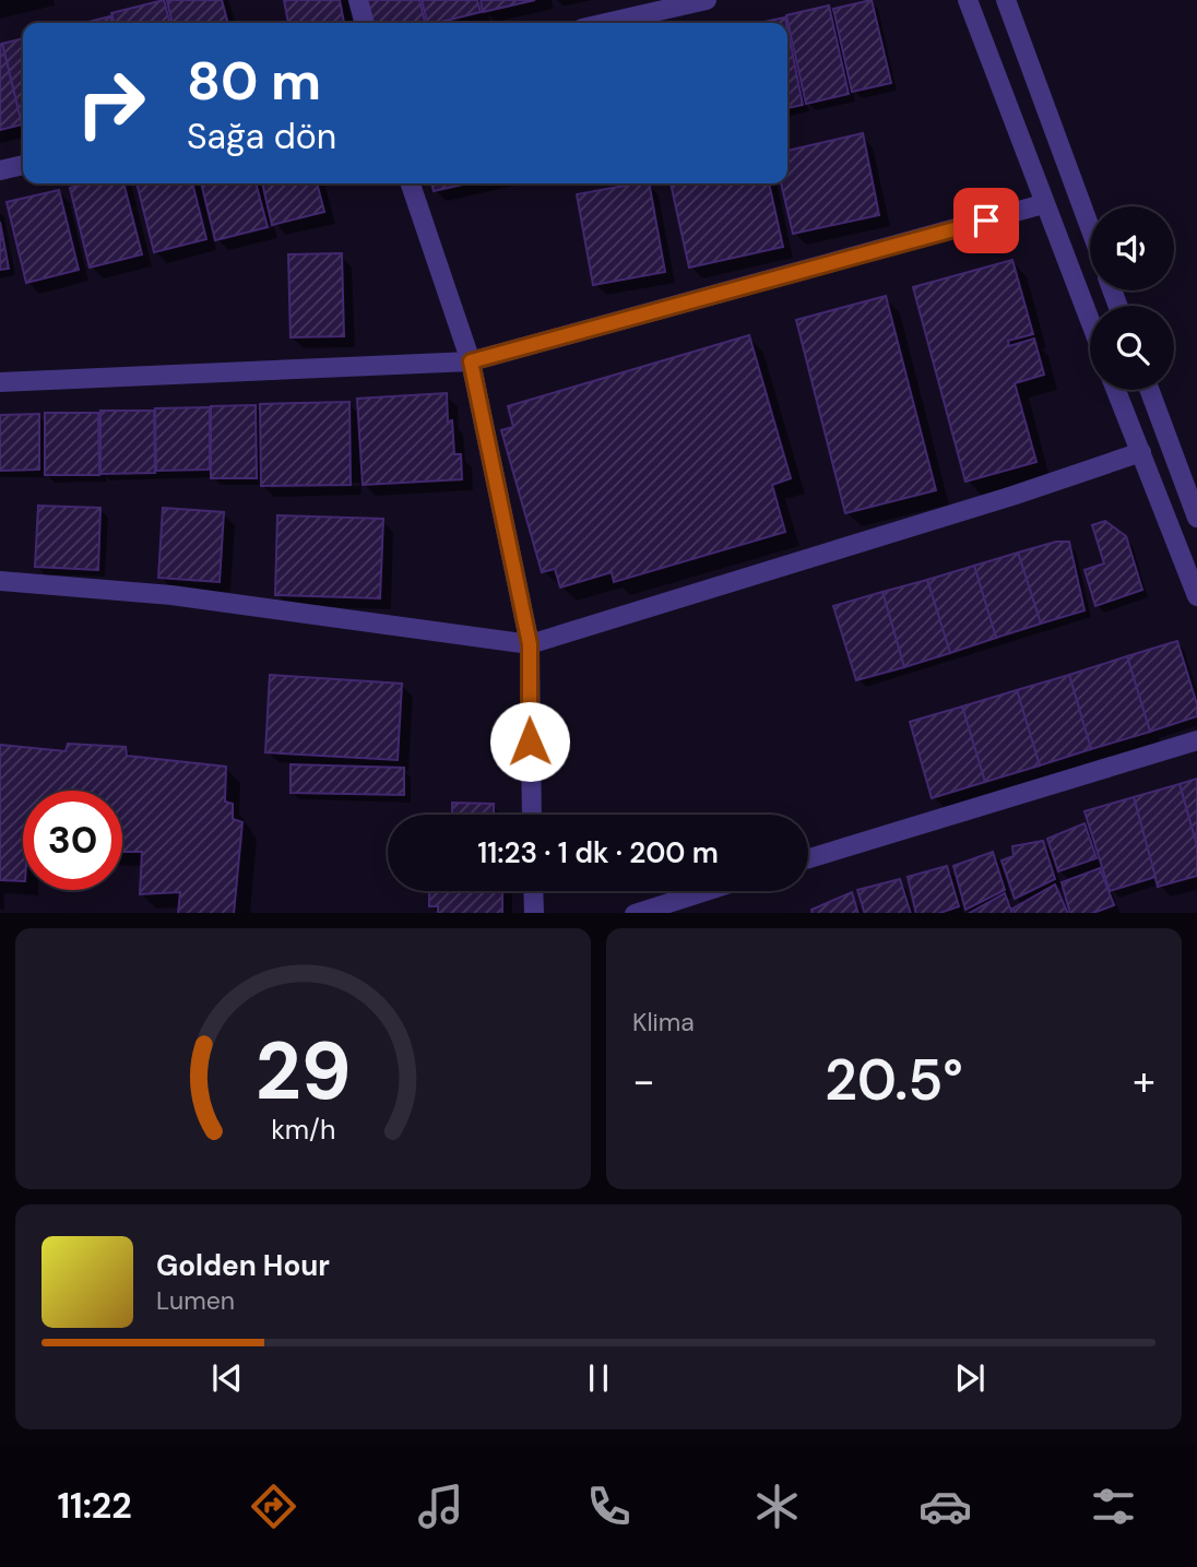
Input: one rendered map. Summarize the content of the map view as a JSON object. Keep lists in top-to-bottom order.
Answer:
{
  "page": {
    "turn": ["80 m", "Sağa dön"],
    "limit": "30",
    "trip": "11:23 · 1 dk · 200 m",
    "tile": "Klima",
    "heat": ["−", "20.5°", "+"],
    "song": ["Golden Hour", "Lumen"],
    "tabs": "11:22",
    "gauge": ["29", "km/h"]
  }
}
